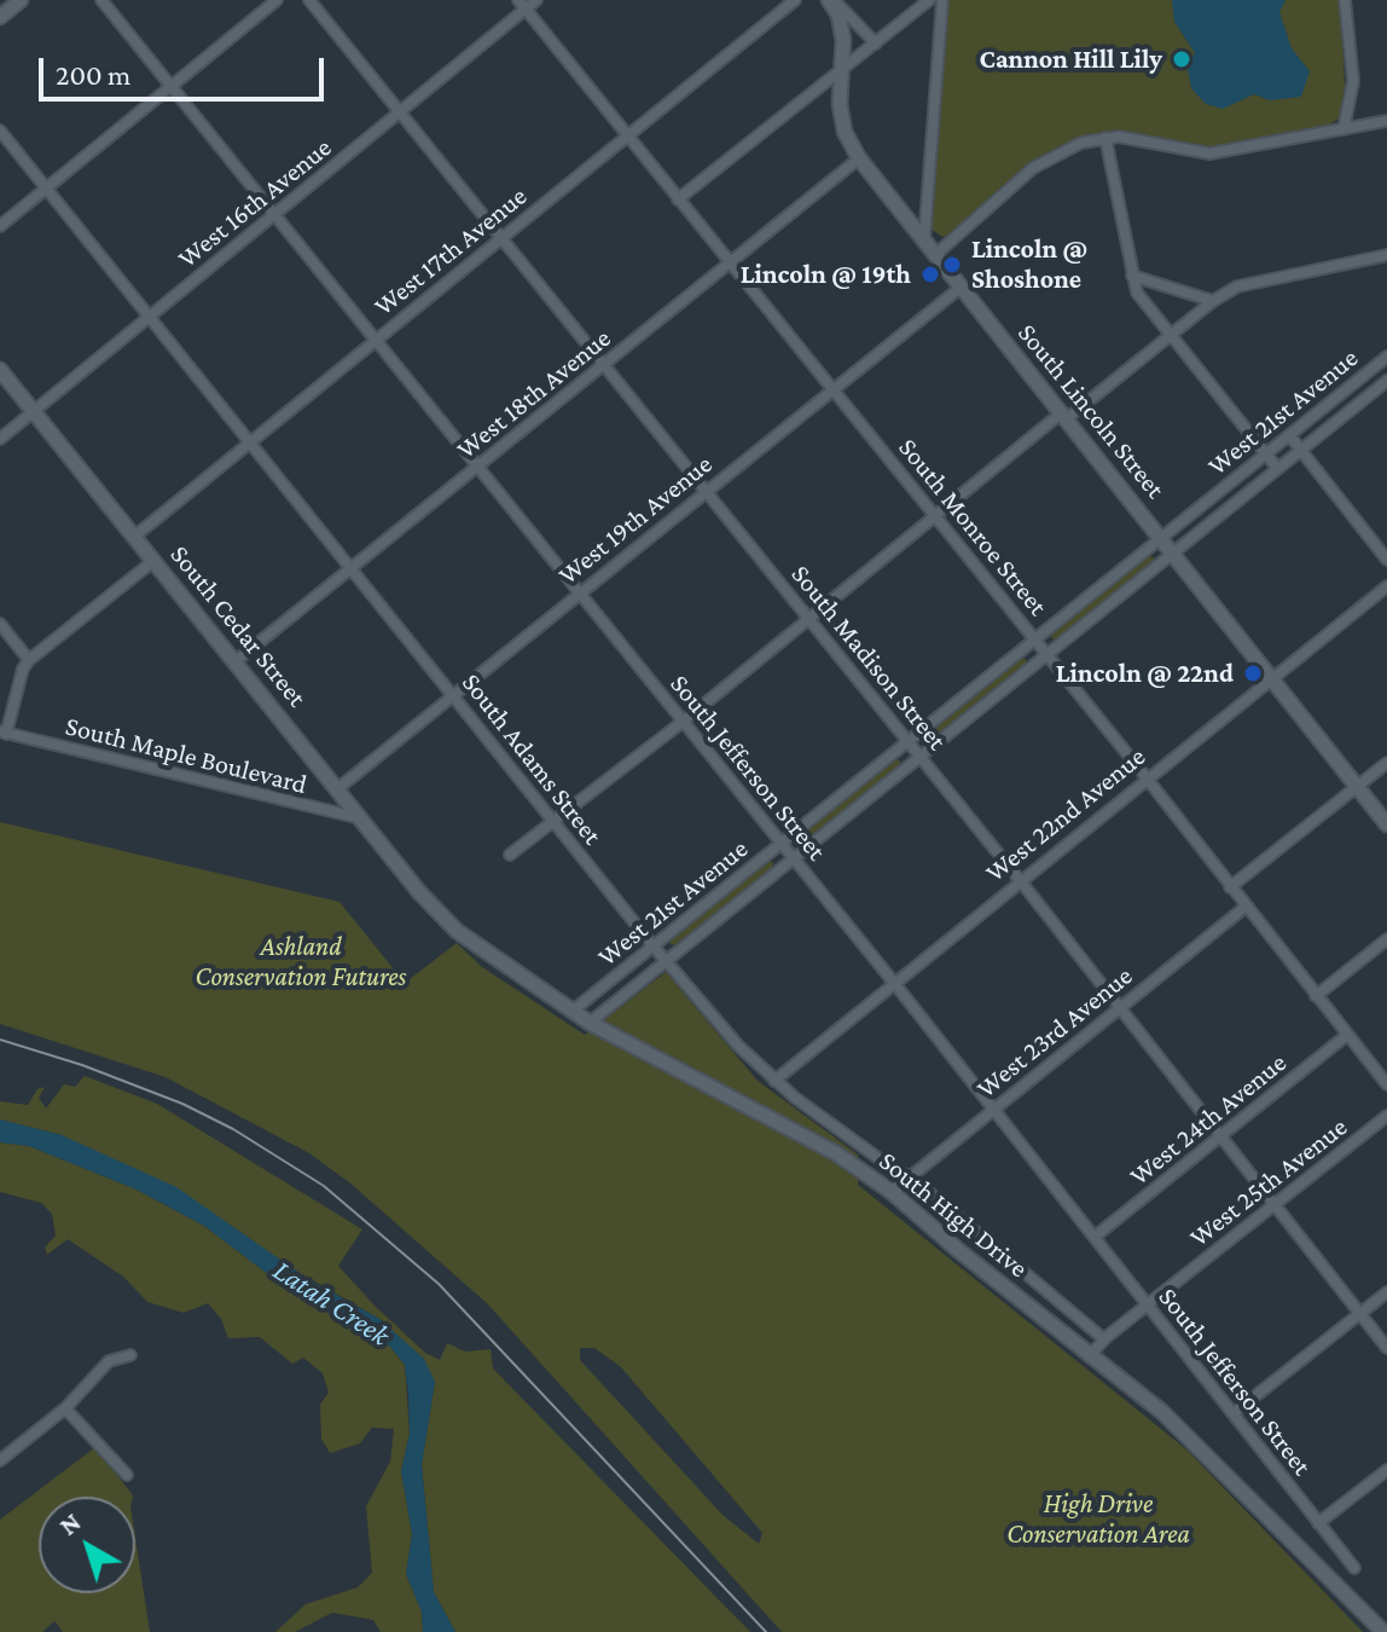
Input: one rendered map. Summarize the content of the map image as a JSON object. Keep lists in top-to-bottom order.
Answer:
{
  "streets": {
    "main road": ["South Lincoln Street", "South Cedar Street", "South High Drive"],
    "street": [
      "West 16th Avenue",
      "West 17th Avenue",
      "West 18th Avenue",
      "West 21st Avenue",
      "West 19th Avenue",
      "South Monroe Street",
      "South Madison Street",
      "South Maple Boulevard",
      "South Adams Street",
      "South Jefferson Street",
      "West 22nd Avenue",
      "West 23rd Avenue",
      "West 24th Avenue",
      "West 25th Avenue"
    ]
  },
  "crossings": [
    ["West 16th Avenue", "South Monroe Street"],
    ["West 16th Avenue", "South Cedar Street"],
    ["West 16th Avenue", "South Madison Street"],
    ["West 16th Avenue", "South Adams Street"],
    ["West 16th Avenue", "South Jefferson Street"],
    ["West 17th Avenue", "South Monroe Street"],
    ["West 17th Avenue", "South Cedar Street"],
    ["West 17th Avenue", "South Madison Street"],
    ["West 17th Avenue", "South Adams Street"],
    ["West 17th Avenue", "South Jefferson Street"],
    ["West 18th Avenue", "South Lincoln Street"],
    ["West 18th Avenue", "South Monroe Street"],
    ["West 18th Avenue", "South Cedar Street"],
    ["West 18th Avenue", "South Madison Street"],
    ["West 18th Avenue", "South Adams Street"],
    ["West 18th Avenue", "South Jefferson Street"],
    ["South Lincoln Street", "West 21st Avenue"],
    ["South Lincoln Street", "West 19th Avenue"],
    ["South Lincoln Street", "West 22nd Avenue"],
    ["West 21st Avenue", "South Monroe Street"],
    ["West 21st Avenue", "South Madison Street"],
    ["West 21st Avenue", "South Adams Street"],
    ["West 21st Avenue", "South Jefferson Street"],
    ["West 21st Avenue", "South High Drive"],
    ["West 19th Avenue", "South Monroe Street"],
    ["West 19th Avenue", "South Cedar Street"],
    ["West 19th Avenue", "South Madison Street"],
    ["West 19th Avenue", "South Adams Street"],
    ["West 19th Avenue", "South Jefferson Street"],
    ["South Monroe Street", "West 22nd Avenue"],
    ["South Monroe Street", "West 23rd Avenue"],
    ["South Monroe Street", "West 24th Avenue"],
    ["South Cedar Street", "South Maple Boulevard"],
    ["South Cedar Street", "South High Drive"],
    ["South Madison Street", "West 22nd Avenue"],
    ["South Madison Street", "West 23rd Avenue"],
    ["South Madison Street", "West 24th Avenue"],
    ["South Madison Street", "West 25th Avenue"],
    ["South Adams Street", "West 22nd Avenue"],
    ["South Adams Street", "West 23rd Avenue"],
    ["South Adams Street", "West 25th Avenue"],
    ["South Jefferson Street", "West 22nd Avenue"],
    ["South Jefferson Street", "West 23rd Avenue"],
    ["South Jefferson Street", "West 24th Avenue"],
    ["South Jefferson Street", "West 25th Avenue"],
    ["West 23rd Avenue", "South High Drive"],
    ["West 25th Avenue", "South High Drive"]
  ],
  "water": ["Latah Creek"],
  "parks": ["Ashland Conservation Futures", "High Drive Conservation Area"],
  "places": [
    "Cannon Hill Lily",
    "Lincoln @ Shoshone",
    "Lincoln @ 19th",
    "Lincoln @ 22nd"
  ],
  "scale_bar": "200 m",
  "north": "top left"
}
